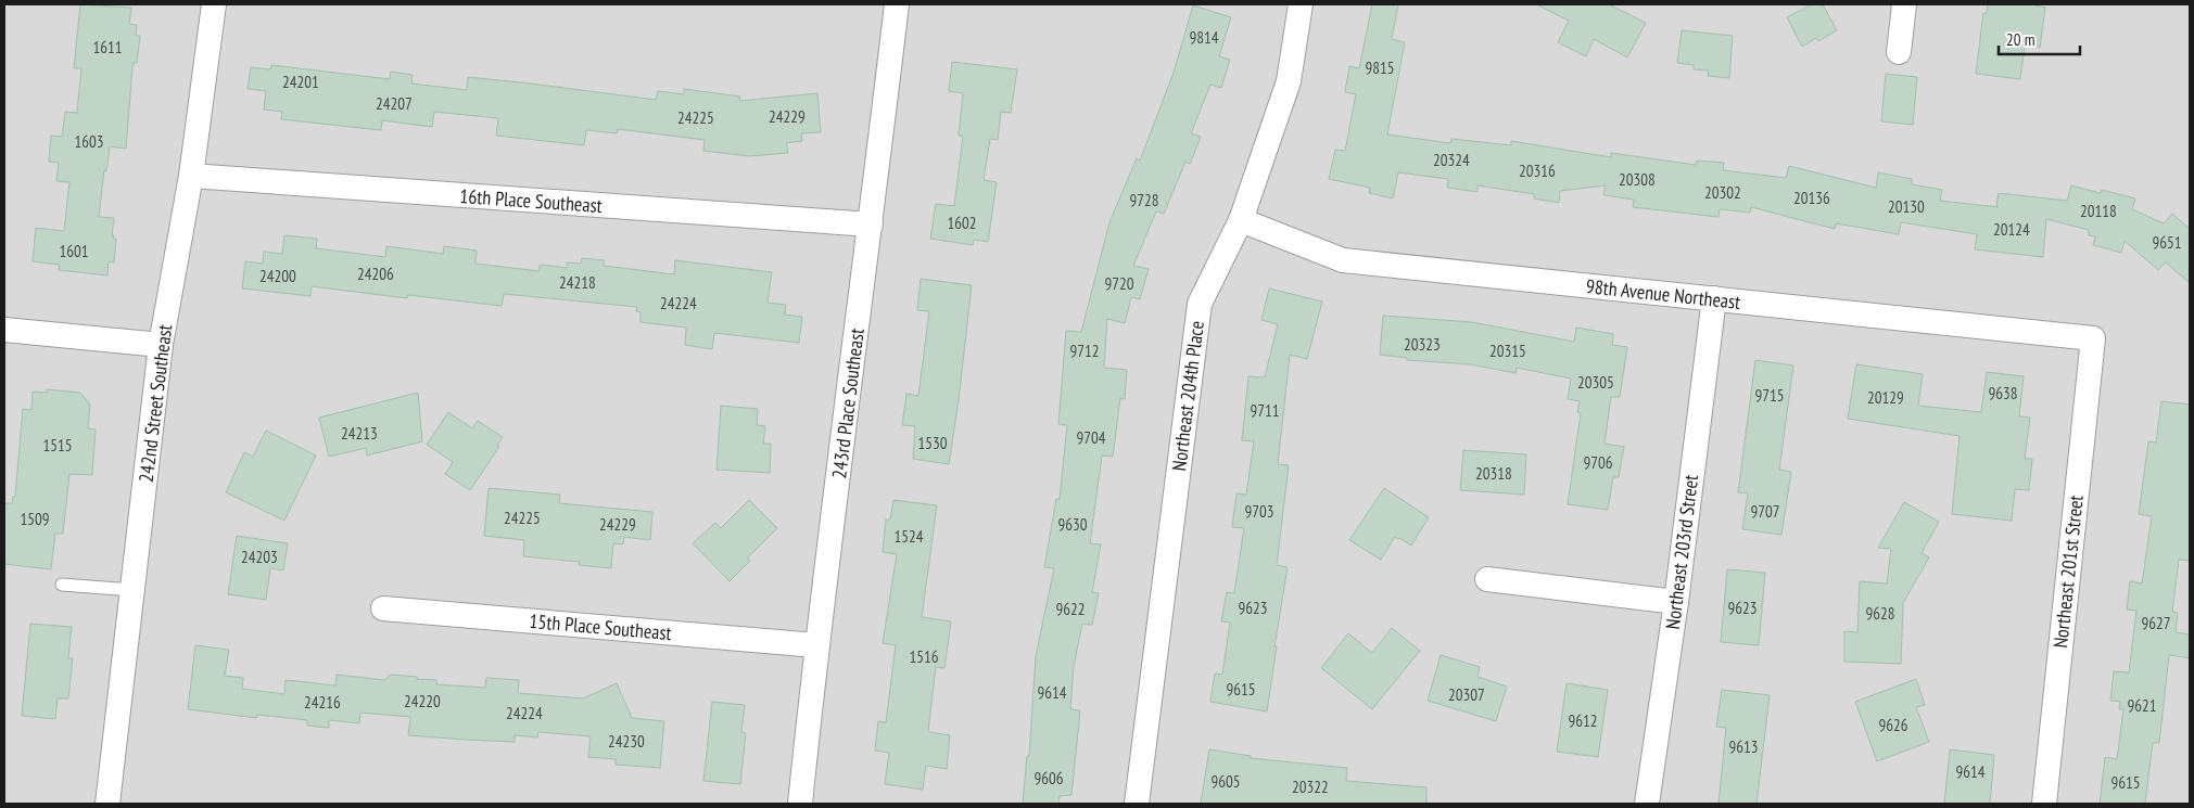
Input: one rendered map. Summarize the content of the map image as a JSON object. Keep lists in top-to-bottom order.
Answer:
{
  "streets": {
    "street": [
      "16th Place Southeast",
      "98th Avenue Northeast",
      "Northeast 204th Place",
      "242nd Street Southeast",
      "243rd Place Southeast",
      "Northeast 203rd Street",
      "Northeast 201st Street",
      "15th Place Southeast"
    ]
  },
  "crossings": [
    ["16th Place Southeast", "242nd Street Southeast"],
    ["16th Place Southeast", "243rd Place Southeast"],
    ["98th Avenue Northeast", "Northeast 204th Place"],
    ["98th Avenue Northeast", "Northeast 203rd Street"],
    ["98th Avenue Northeast", "Northeast 201st Street"],
    ["243rd Place Southeast", "15th Place Southeast"]
  ],
  "house_numbers": [
    "9814",
    "1611",
    "9815",
    "24201",
    "24207",
    "24229",
    "24225",
    "1603",
    "20324",
    "20316",
    "20308",
    "20302",
    "20136",
    "9728",
    "20130",
    "20118",
    "1602",
    "20124",
    "9651",
    "1601",
    "24206",
    "24200",
    "24218",
    "9720",
    "24224",
    "20323",
    "9712",
    "20315",
    "20305",
    "9638",
    "9715",
    "20129",
    "9711",
    "24213",
    "9704",
    "1530",
    "1515",
    "9706",
    "20318",
    "9703",
    "9707",
    "24225",
    "1509",
    "24229",
    "9630",
    "1524",
    "24203",
    "9623",
    "9623",
    "9622",
    "9628",
    "9627",
    "1516",
    "9615",
    "9614",
    "20307",
    "24220",
    "24216",
    "9621",
    "24224",
    "9612",
    "9626",
    "24230",
    "9613",
    "9614",
    "9606",
    "9605",
    "9615",
    "20322"
  ],
  "scale_bar": "20 m"
}
